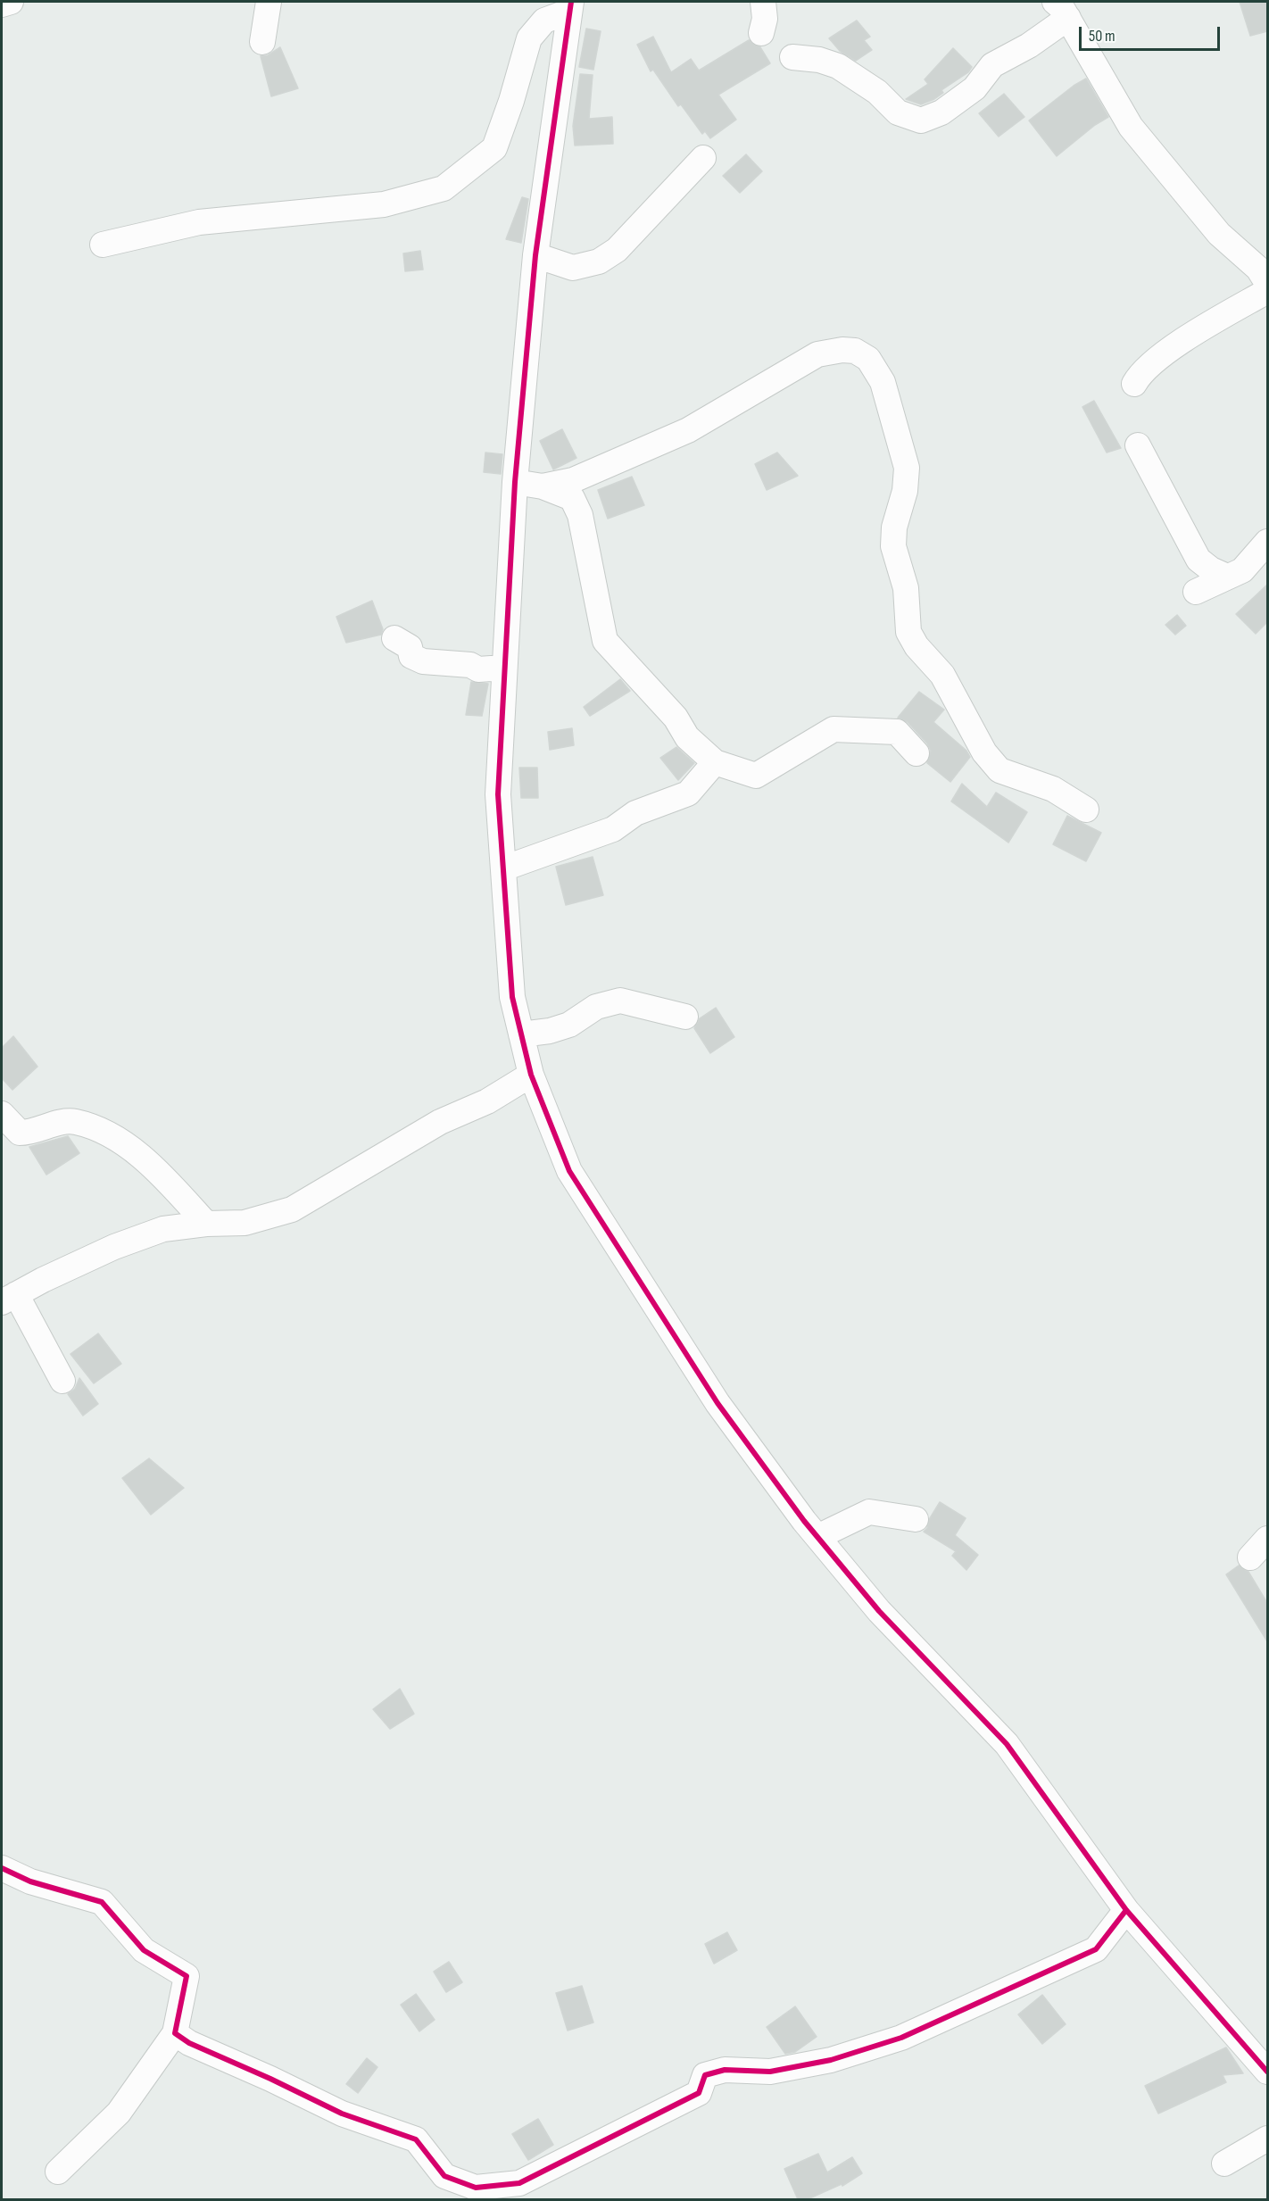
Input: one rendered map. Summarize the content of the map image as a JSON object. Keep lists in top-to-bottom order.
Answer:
{
  "scale_bar": "50 m"
}
